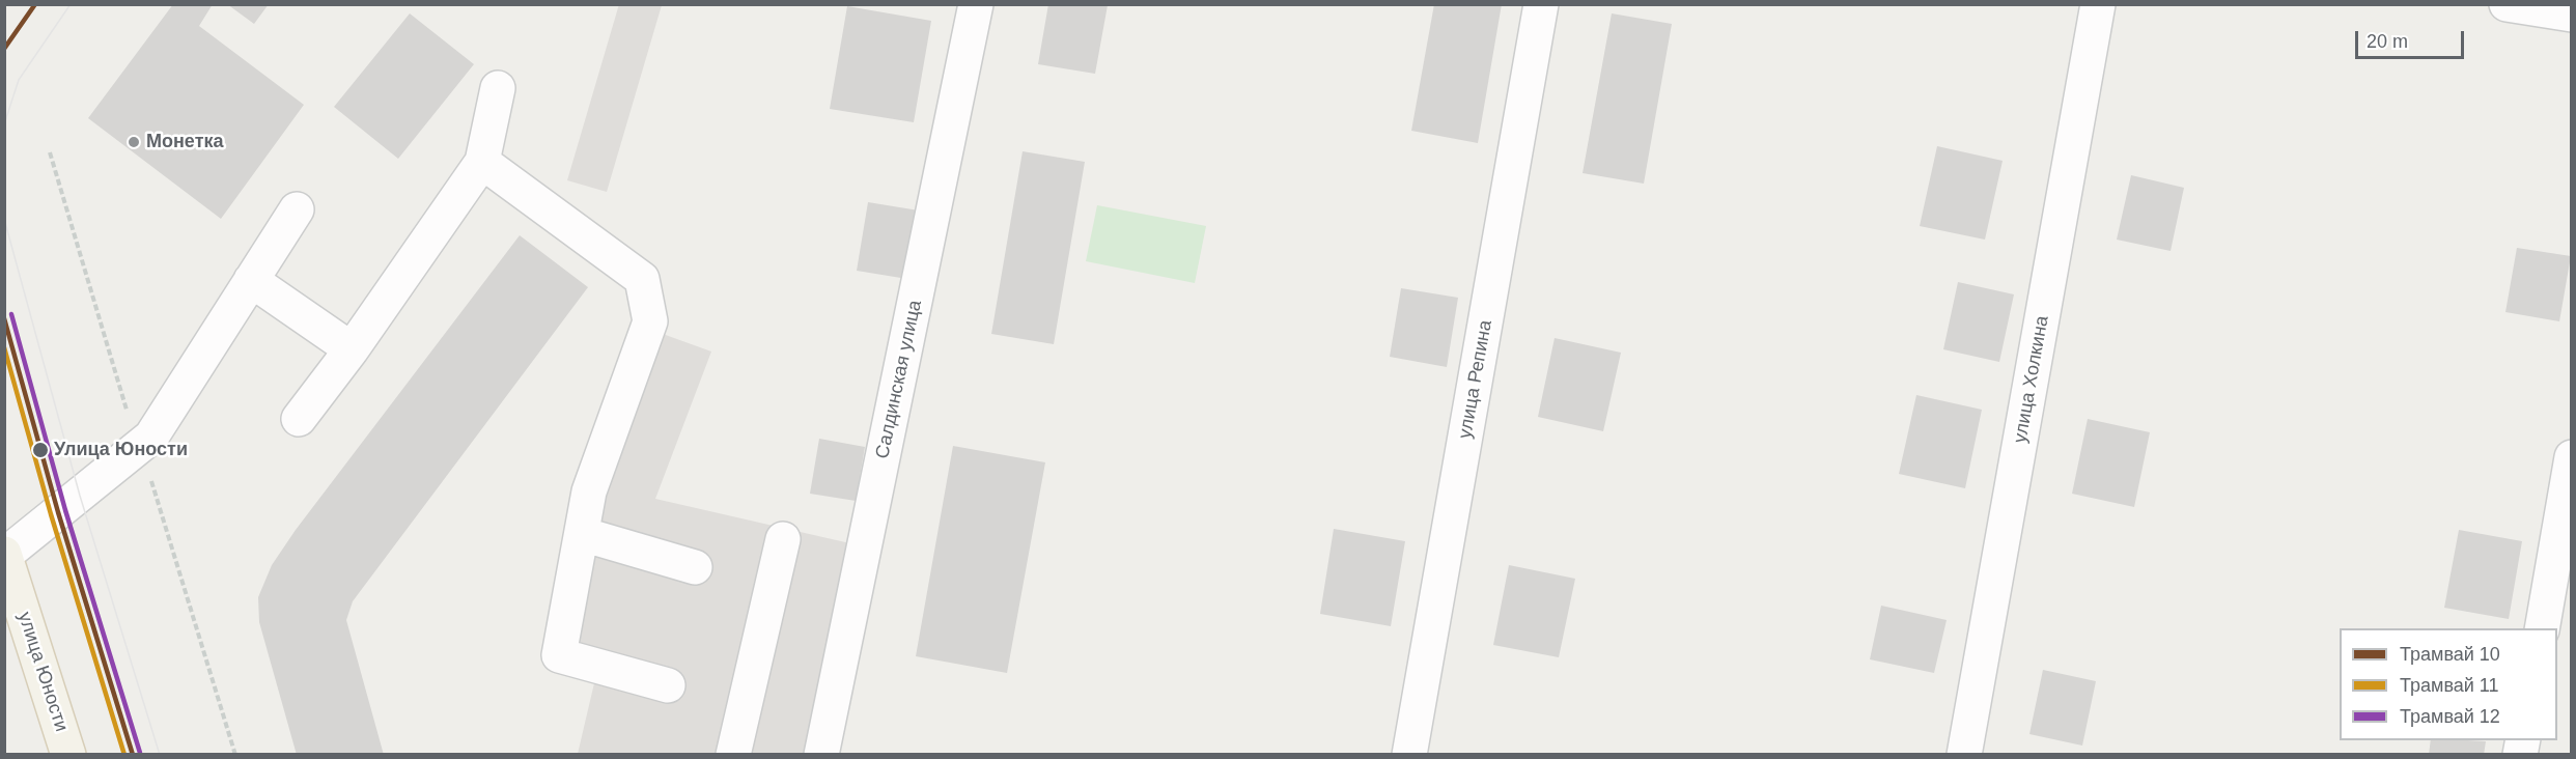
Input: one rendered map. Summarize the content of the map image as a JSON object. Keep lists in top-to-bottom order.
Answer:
{
  "streets": {
    "main road": ["улица Юности"],
    "street": ["Салдинская улица", "улица Репина", "улица Холкина"]
  },
  "places": ["Монетка", "Улица Юности"],
  "lines": ["tram line 10", "tram line 12", "tram line 11"],
  "legend": ["Трамвай 10", "Трамвай 11", "Трамвай 12"],
  "scale_bar": "20 m"
}
